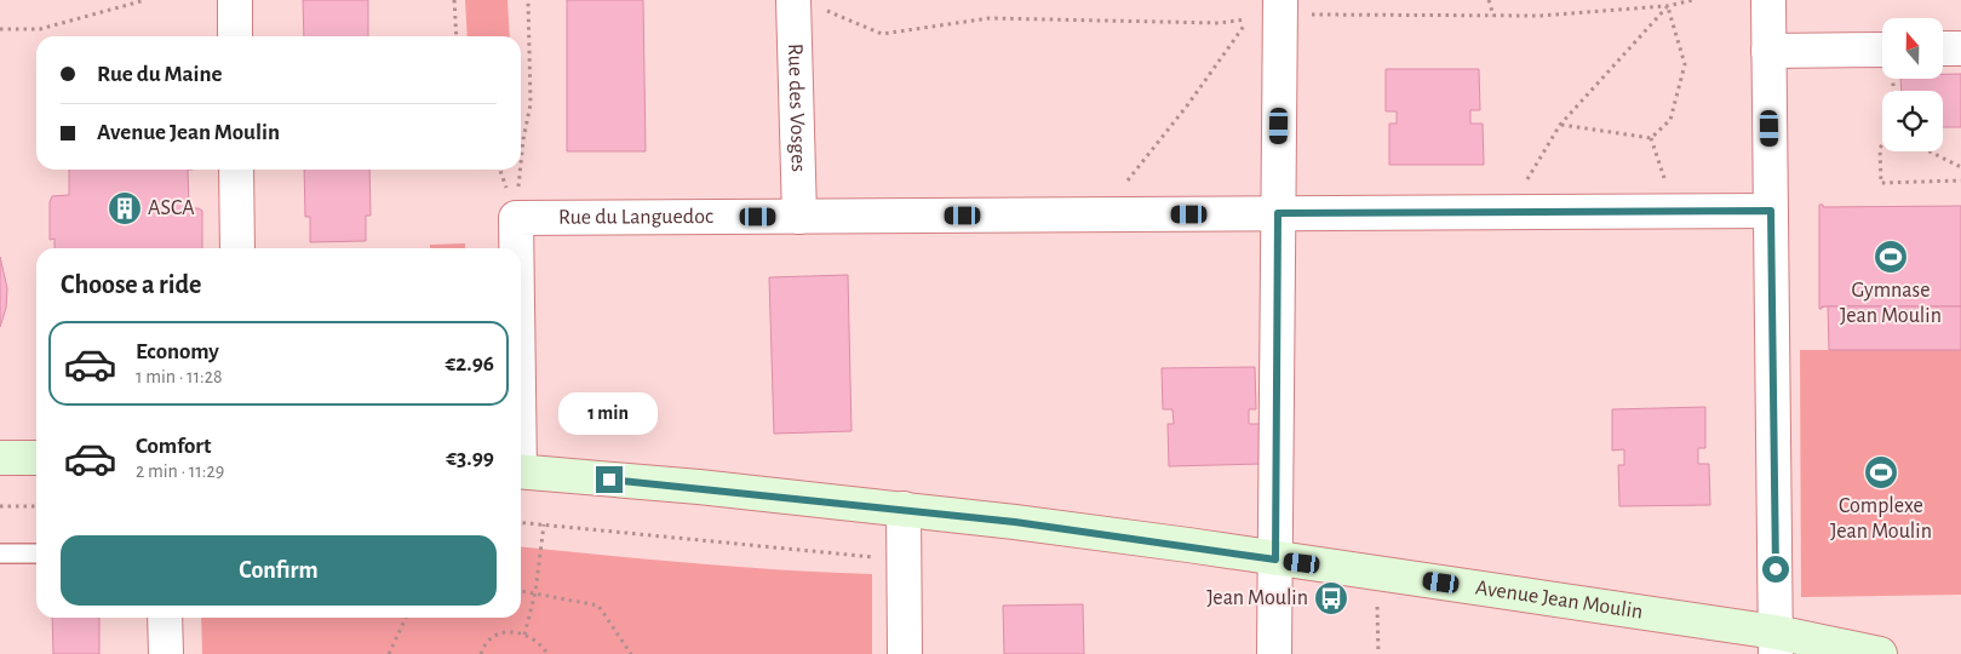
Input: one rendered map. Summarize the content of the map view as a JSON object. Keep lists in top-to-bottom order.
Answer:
{
  "streets": {
    "street": ["Rue des Vosges", "Rue du Languedoc", "Avenue Jean Moulin"]
  },
  "crossings": [
    ["Rue des Vosges", "Rue du Languedoc"]
  ],
  "places": {
    "building": ["ASCA"],
    "sports": ["Gymnase Jean Moulin", "Complexe Jean Moulin"],
    "bus stop": ["Jean Moulin"]
  },
  "north": "top",
  "page": {
    "banner": ["Rue du Maine", "Avenue Jean Moulin"],
    "heading": "Choose a ride",
    "list": [
      {
        "name": "Economy",
        "note": "1 min · 11:28",
        "value": "€2.96"
      },
      {
        "name": "Comfort",
        "note": "2 min · 11:29",
        "value": "€3.99"
      }
    ],
    "bubble": "1 min",
    "buttons": "Confirm"
  }
}
